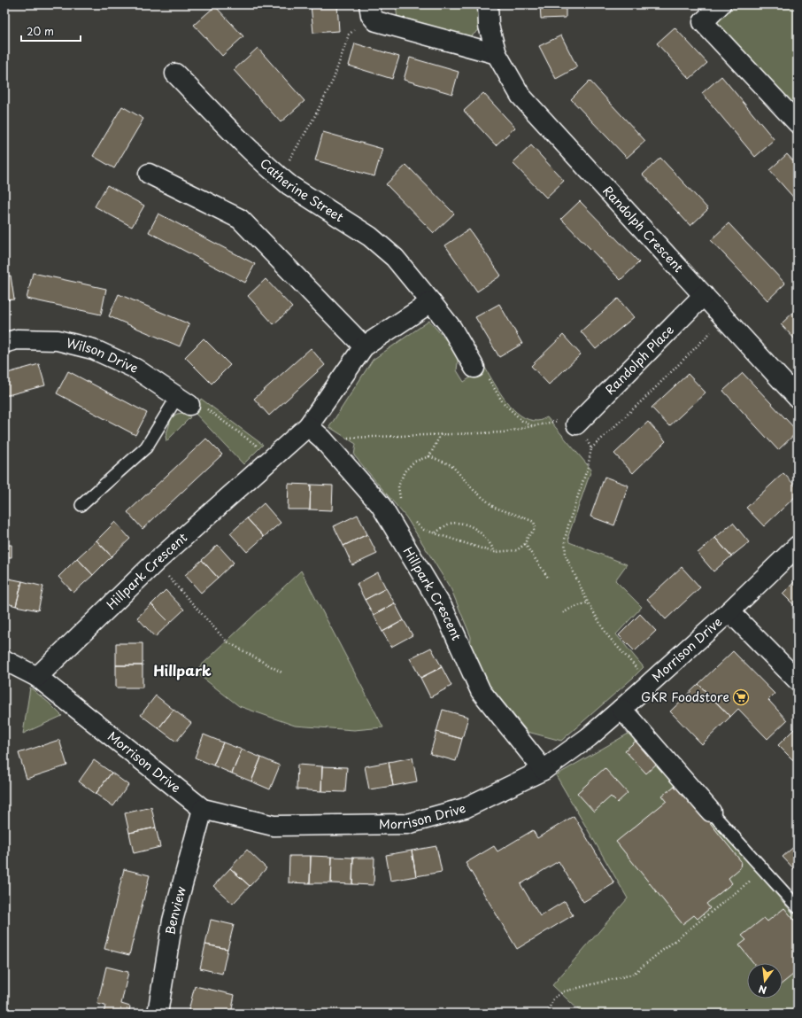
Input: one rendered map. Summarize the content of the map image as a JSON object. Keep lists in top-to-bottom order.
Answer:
{
  "streets": {
    "street": [
      "Catherine Street",
      "Randolph Crescent",
      "Wilson Drive",
      "Randolph Place",
      "Hillpark Crescent",
      "Morrison Drive",
      "Benview"
    ]
  },
  "crossings": [
    ["Randolph Crescent", "Randolph Place"],
    ["Hillpark Crescent", "Morrison Drive"],
    ["Morrison Drive", "Benview"]
  ],
  "districts": ["Hillpark"],
  "places": {
    "supermarket": ["GKR Foodstore"]
  },
  "scale_bar": "20 m",
  "north": "bottom"
}
